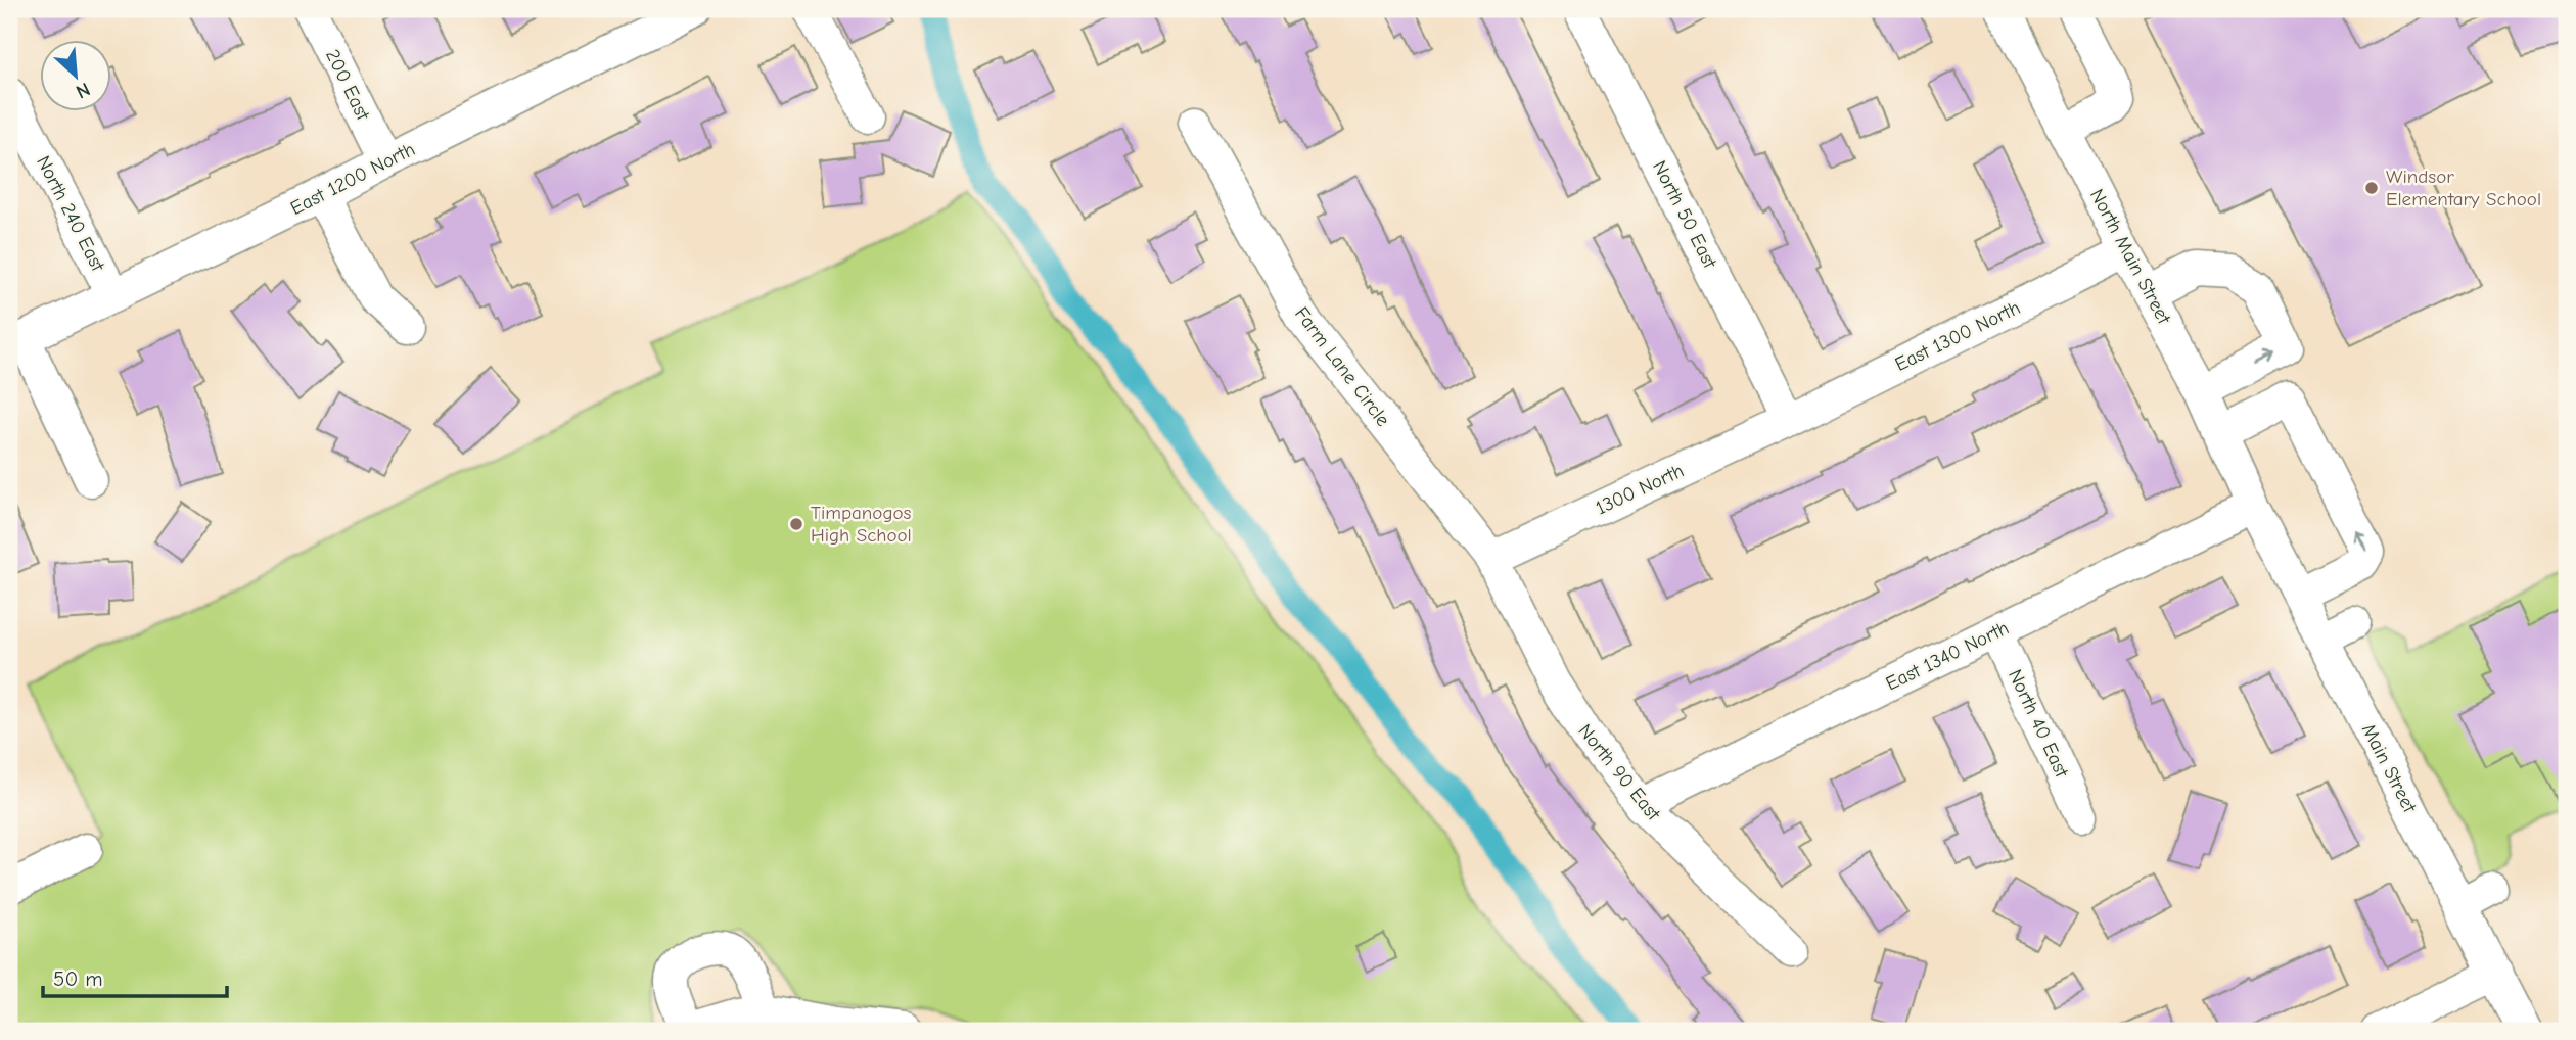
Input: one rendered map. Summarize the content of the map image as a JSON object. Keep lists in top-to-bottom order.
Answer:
{
  "streets": {
    "street": [
      "200 East",
      "East 1200 North",
      "North 240 East",
      "North 50 East",
      "North Main Street",
      "East 1300 North",
      "Farm Lane Circle",
      "1300 North",
      "East 1340 North",
      "North 40 East",
      "Main Street",
      "North 90 East"
    ]
  },
  "crossings": [
    ["200 East", "East 1200 North"],
    ["East 1200 North", "North 240 East"],
    ["North 50 East", "East 1300 North"],
    ["North 50 East", "1300 North"],
    ["North Main Street", "East 1300 North"],
    ["North Main Street", "East 1340 North"],
    ["North Main Street", "Main Street"],
    ["East 1300 North", "1300 North"],
    ["Farm Lane Circle", "1300 North"],
    ["Farm Lane Circle", "North 90 East"],
    ["1300 North", "North 90 East"],
    ["East 1340 North", "North 40 East"],
    ["East 1340 North", "Main Street"],
    ["East 1340 North", "North 90 East"]
  ],
  "places": ["Windsor Elementary School", "Timpanogos High School"],
  "scale_bar": "50 m",
  "north": "bottom right"
}
